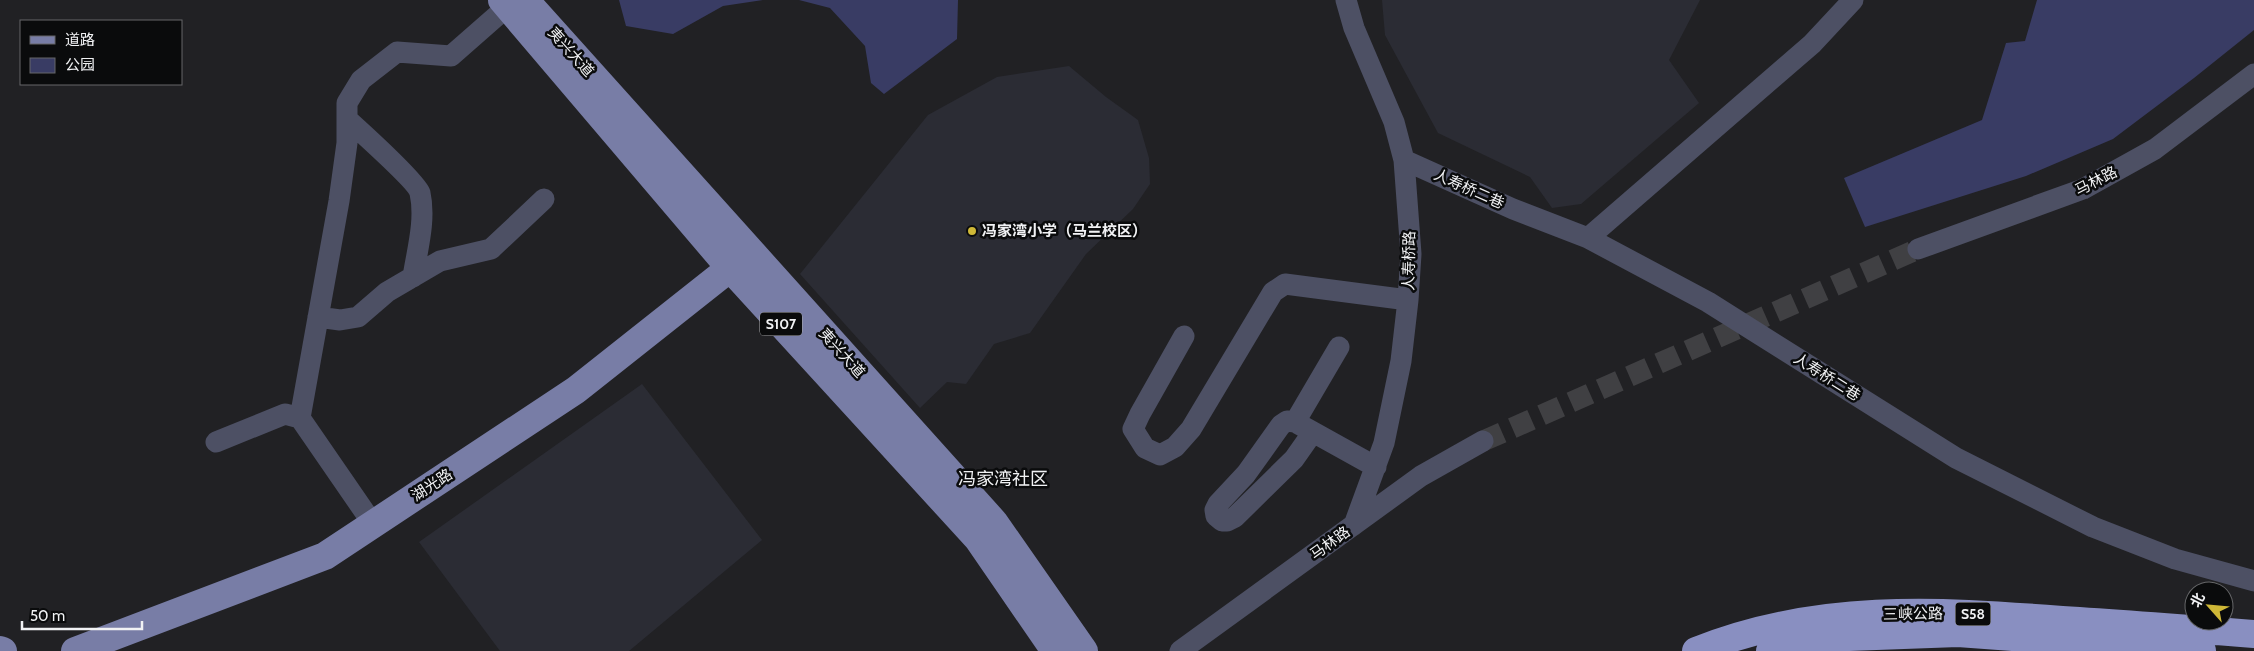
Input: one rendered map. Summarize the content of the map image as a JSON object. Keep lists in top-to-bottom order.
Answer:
{
  "streets": {
    "highway": ["三峡公路", "S58"],
    "main road": ["夷兴大道", "S107", "湖光路"],
    "street": ["马林路", "人寿桥二巷", "人寿桥路"]
  },
  "crossings": [
    ["夷兴大道", "湖光路"],
    ["马林路", "人寿桥路"],
    ["人寿桥二巷", "人寿桥路"]
  ],
  "districts": ["冯家湾社区"],
  "places": ["冯家湾小学（马兰校区）"],
  "legend": ["道路", "公园"],
  "scale_bar": "50 m",
  "north": "top left"
}
